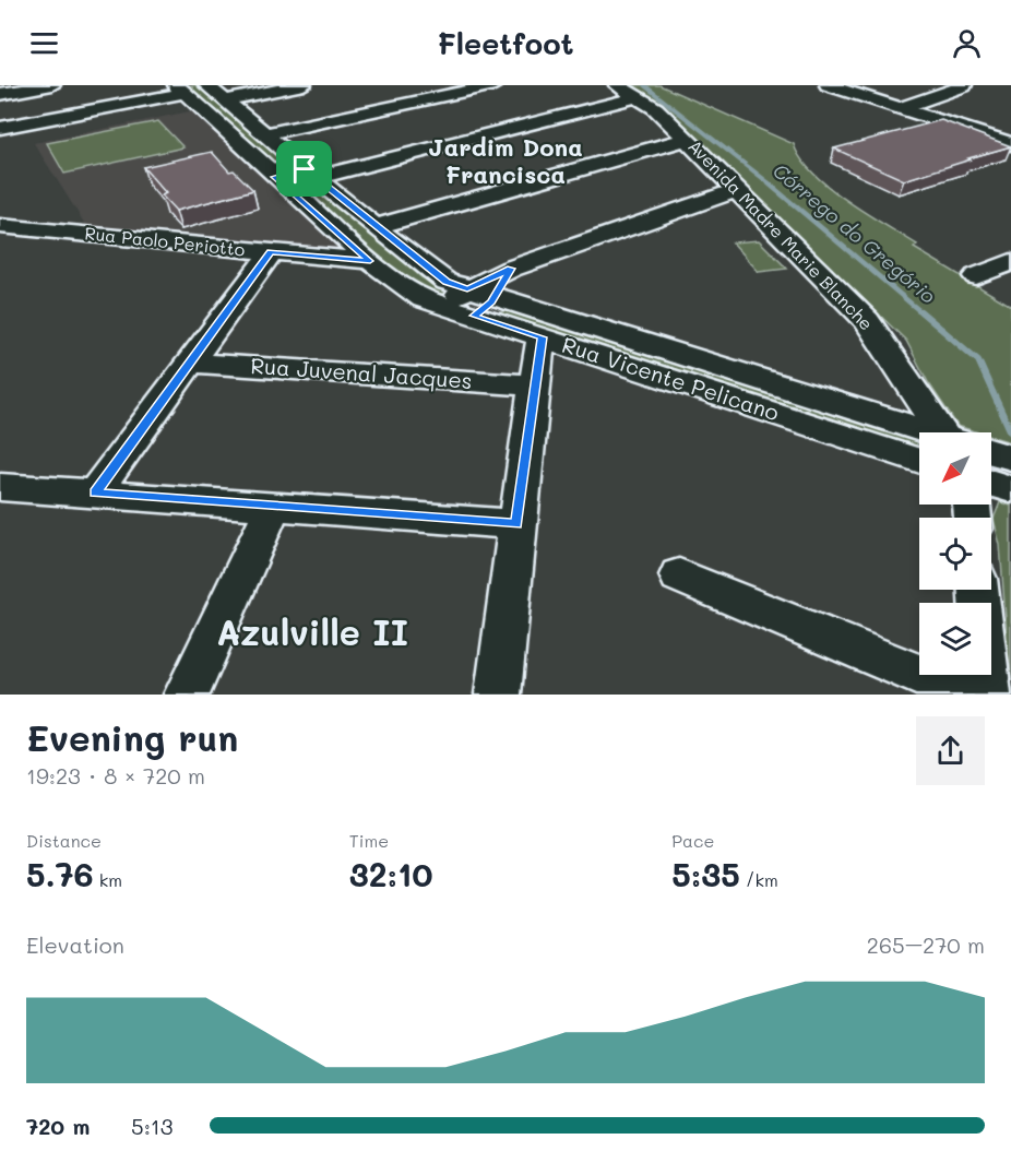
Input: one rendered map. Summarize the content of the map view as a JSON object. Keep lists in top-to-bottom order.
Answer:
{
  "streets": {
    "street": [
      "Avenida Madre Marie Blanche",
      "Rua Paolo Periotto",
      "Rua Juvenal Jacques",
      "Rua Vicente Pelicano"
    ]
  },
  "crossings": [
    ["Rua Paolo Periotto", "Rua Vicente Pelicano"]
  ],
  "districts": ["Jardim Dona Francisca", "Azulville II"],
  "water": ["Córrego do Gregório"],
  "north": "bottom left",
  "page": {
    "header": "Fleetfoot",
    "heading": ["Evening run", "19:23 · 8 × 720 m"],
    "stats": [
      ["Distance", "5.76 km"],
      ["Time", "32:10"],
      ["Pace", "5:35 /km"]
    ],
    "chart": ["Elevation", "265–270 m"],
    "list": [
      {
        "name": "720 m",
        "note": "5:13"
      }
    ]
  }
}
